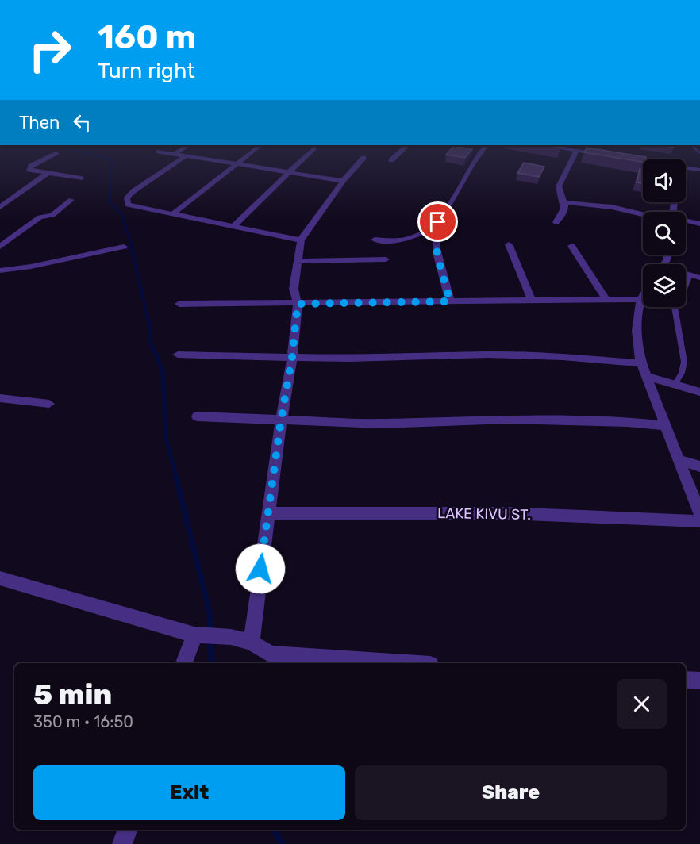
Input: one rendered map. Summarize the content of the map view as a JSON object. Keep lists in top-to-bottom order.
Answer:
{
  "streets": {
    "street": ["LAKE KIVU ST."]
  },
  "page": {
    "turn": ["160 m", "Turn right"],
    "then": "Then",
    "heading": ["5 min", "350 m · 16:50"],
    "buttons": ["Exit", "Share"]
  }
}
